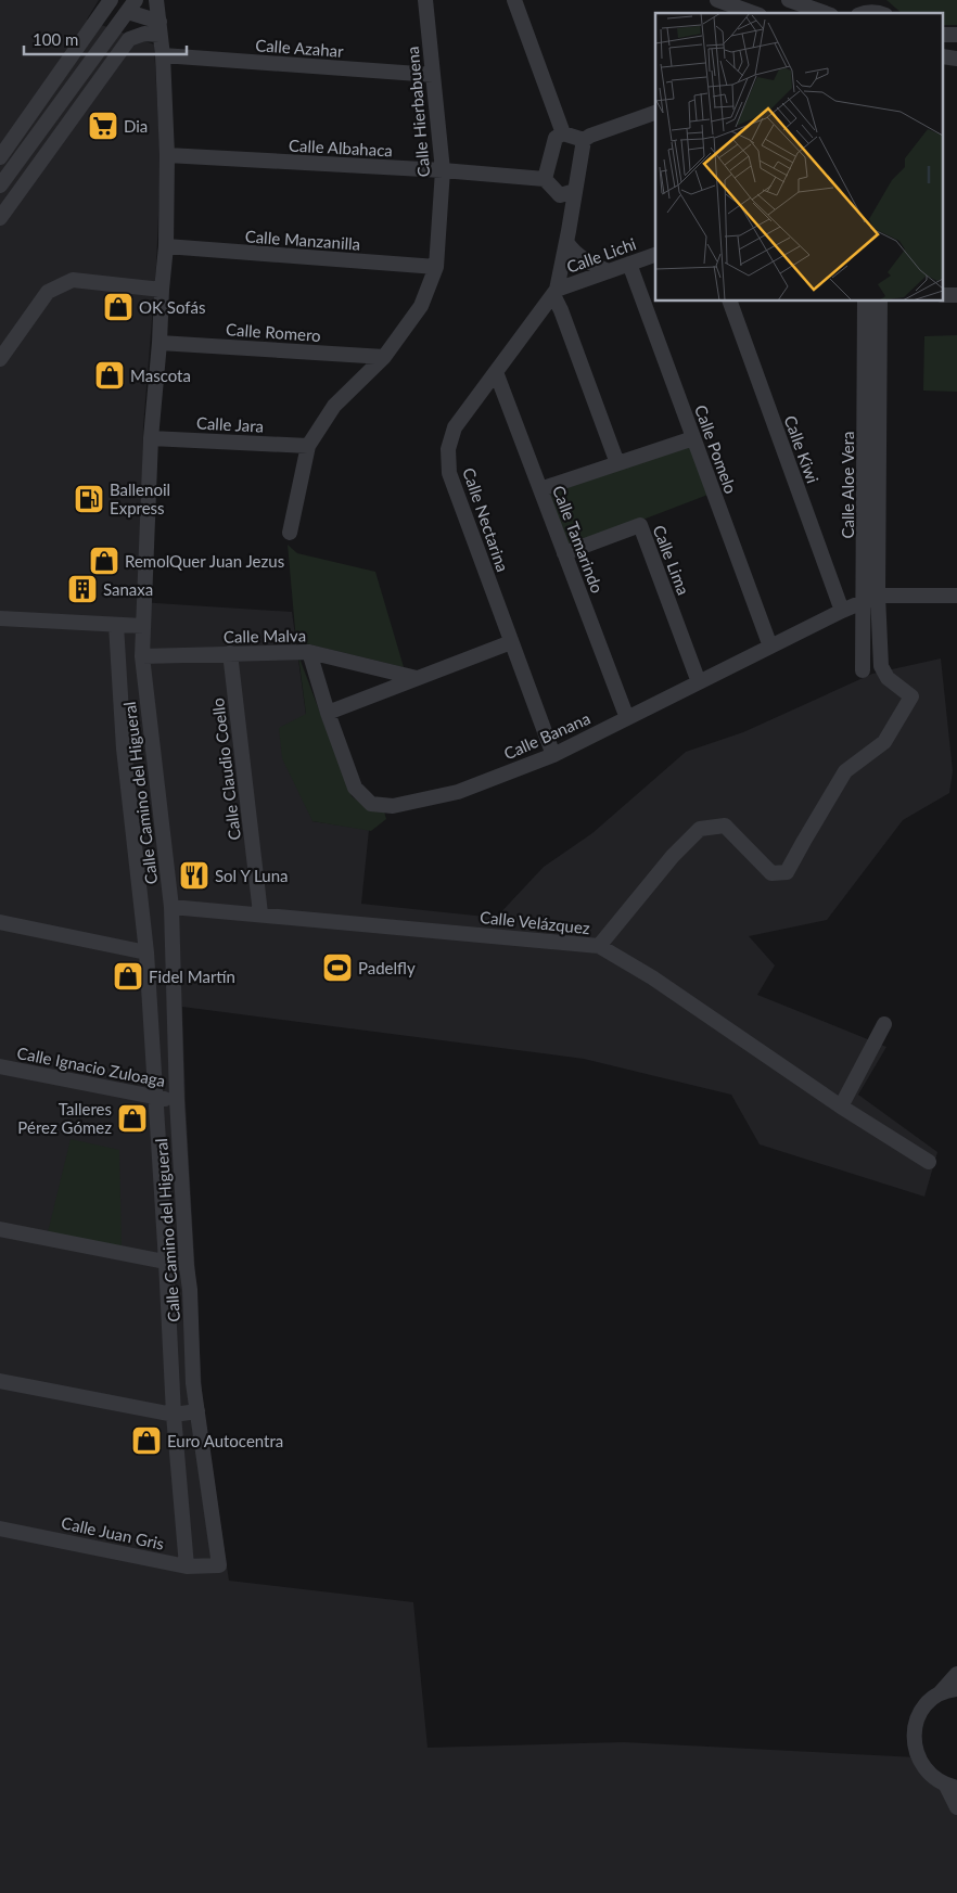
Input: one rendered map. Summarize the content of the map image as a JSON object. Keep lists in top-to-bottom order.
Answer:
{
  "streets": {
    "street": [
      "Calle Azahar",
      "Calle Hierbabuena",
      "Calle Albahaca",
      "Calle Manzanilla",
      "Calle Lichi",
      "Calle Romero",
      "Calle Jara",
      "Calle Pomelo",
      "Calle Kiwi",
      "Calle Aloe Vera",
      "Calle Nectarina",
      "Calle Tamarindo",
      "Calle Lima",
      "Calle Malva",
      "Calle Banana",
      "Calle Claudio Coello",
      "Calle Camino del Higueral",
      "Calle Velázquez",
      "Calle Ignacio Zuloaga",
      "Calle Juan Gris"
    ]
  },
  "crossings": [
    ["Calle Azahar", "Calle Hierbabuena"],
    ["Calle Azahar", "Calle Camino del Higueral"],
    ["Calle Hierbabuena", "Calle Albahaca"],
    ["Calle Hierbabuena", "Calle Manzanilla"],
    ["Calle Hierbabuena", "Calle Romero"],
    ["Calle Hierbabuena", "Calle Jara"],
    ["Calle Albahaca", "Calle Camino del Higueral"],
    ["Calle Manzanilla", "Calle Camino del Higueral"],
    ["Calle Lichi", "Calle Pomelo"],
    ["Calle Lichi", "Calle Nectarina"],
    ["Calle Romero", "Calle Camino del Higueral"],
    ["Calle Jara", "Calle Camino del Higueral"],
    ["Calle Pomelo", "Calle Banana"],
    ["Calle Kiwi", "Calle Banana"],
    ["Calle Aloe Vera", "Calle Banana"],
    ["Calle Aloe Vera", "Calle Velázquez"],
    ["Calle Nectarina", "Calle Tamarindo"],
    ["Calle Nectarina", "Calle Banana"],
    ["Calle Tamarindo", "Calle Lima"],
    ["Calle Tamarindo", "Calle Banana"],
    ["Calle Lima", "Calle Banana"],
    ["Calle Malva", "Calle Banana"],
    ["Calle Malva", "Calle Claudio Coello"],
    ["Calle Malva", "Calle Camino del Higueral"],
    ["Calle Claudio Coello", "Calle Velázquez"],
    ["Calle Camino del Higueral", "Calle Velázquez"],
    ["Calle Camino del Higueral", "Calle Ignacio Zuloaga"],
    ["Calle Camino del Higueral", "Calle Juan Gris"]
  ],
  "places": {
    "supermarket": ["Dia"],
    "shop": [
      "OK Sofás",
      "Mascota",
      "RemolQuer Juan Jezus",
      "Fidel Martín",
      "Talleres Pérez Gómez",
      "Euro Autocentra"
    ],
    "fuel station": ["Ballenoil Express"],
    "building": ["Sanaxa"],
    "restaurant": ["Sol Y Luna"],
    "sports": ["Padelfly"]
  },
  "scale_bar": "100 m"
}
